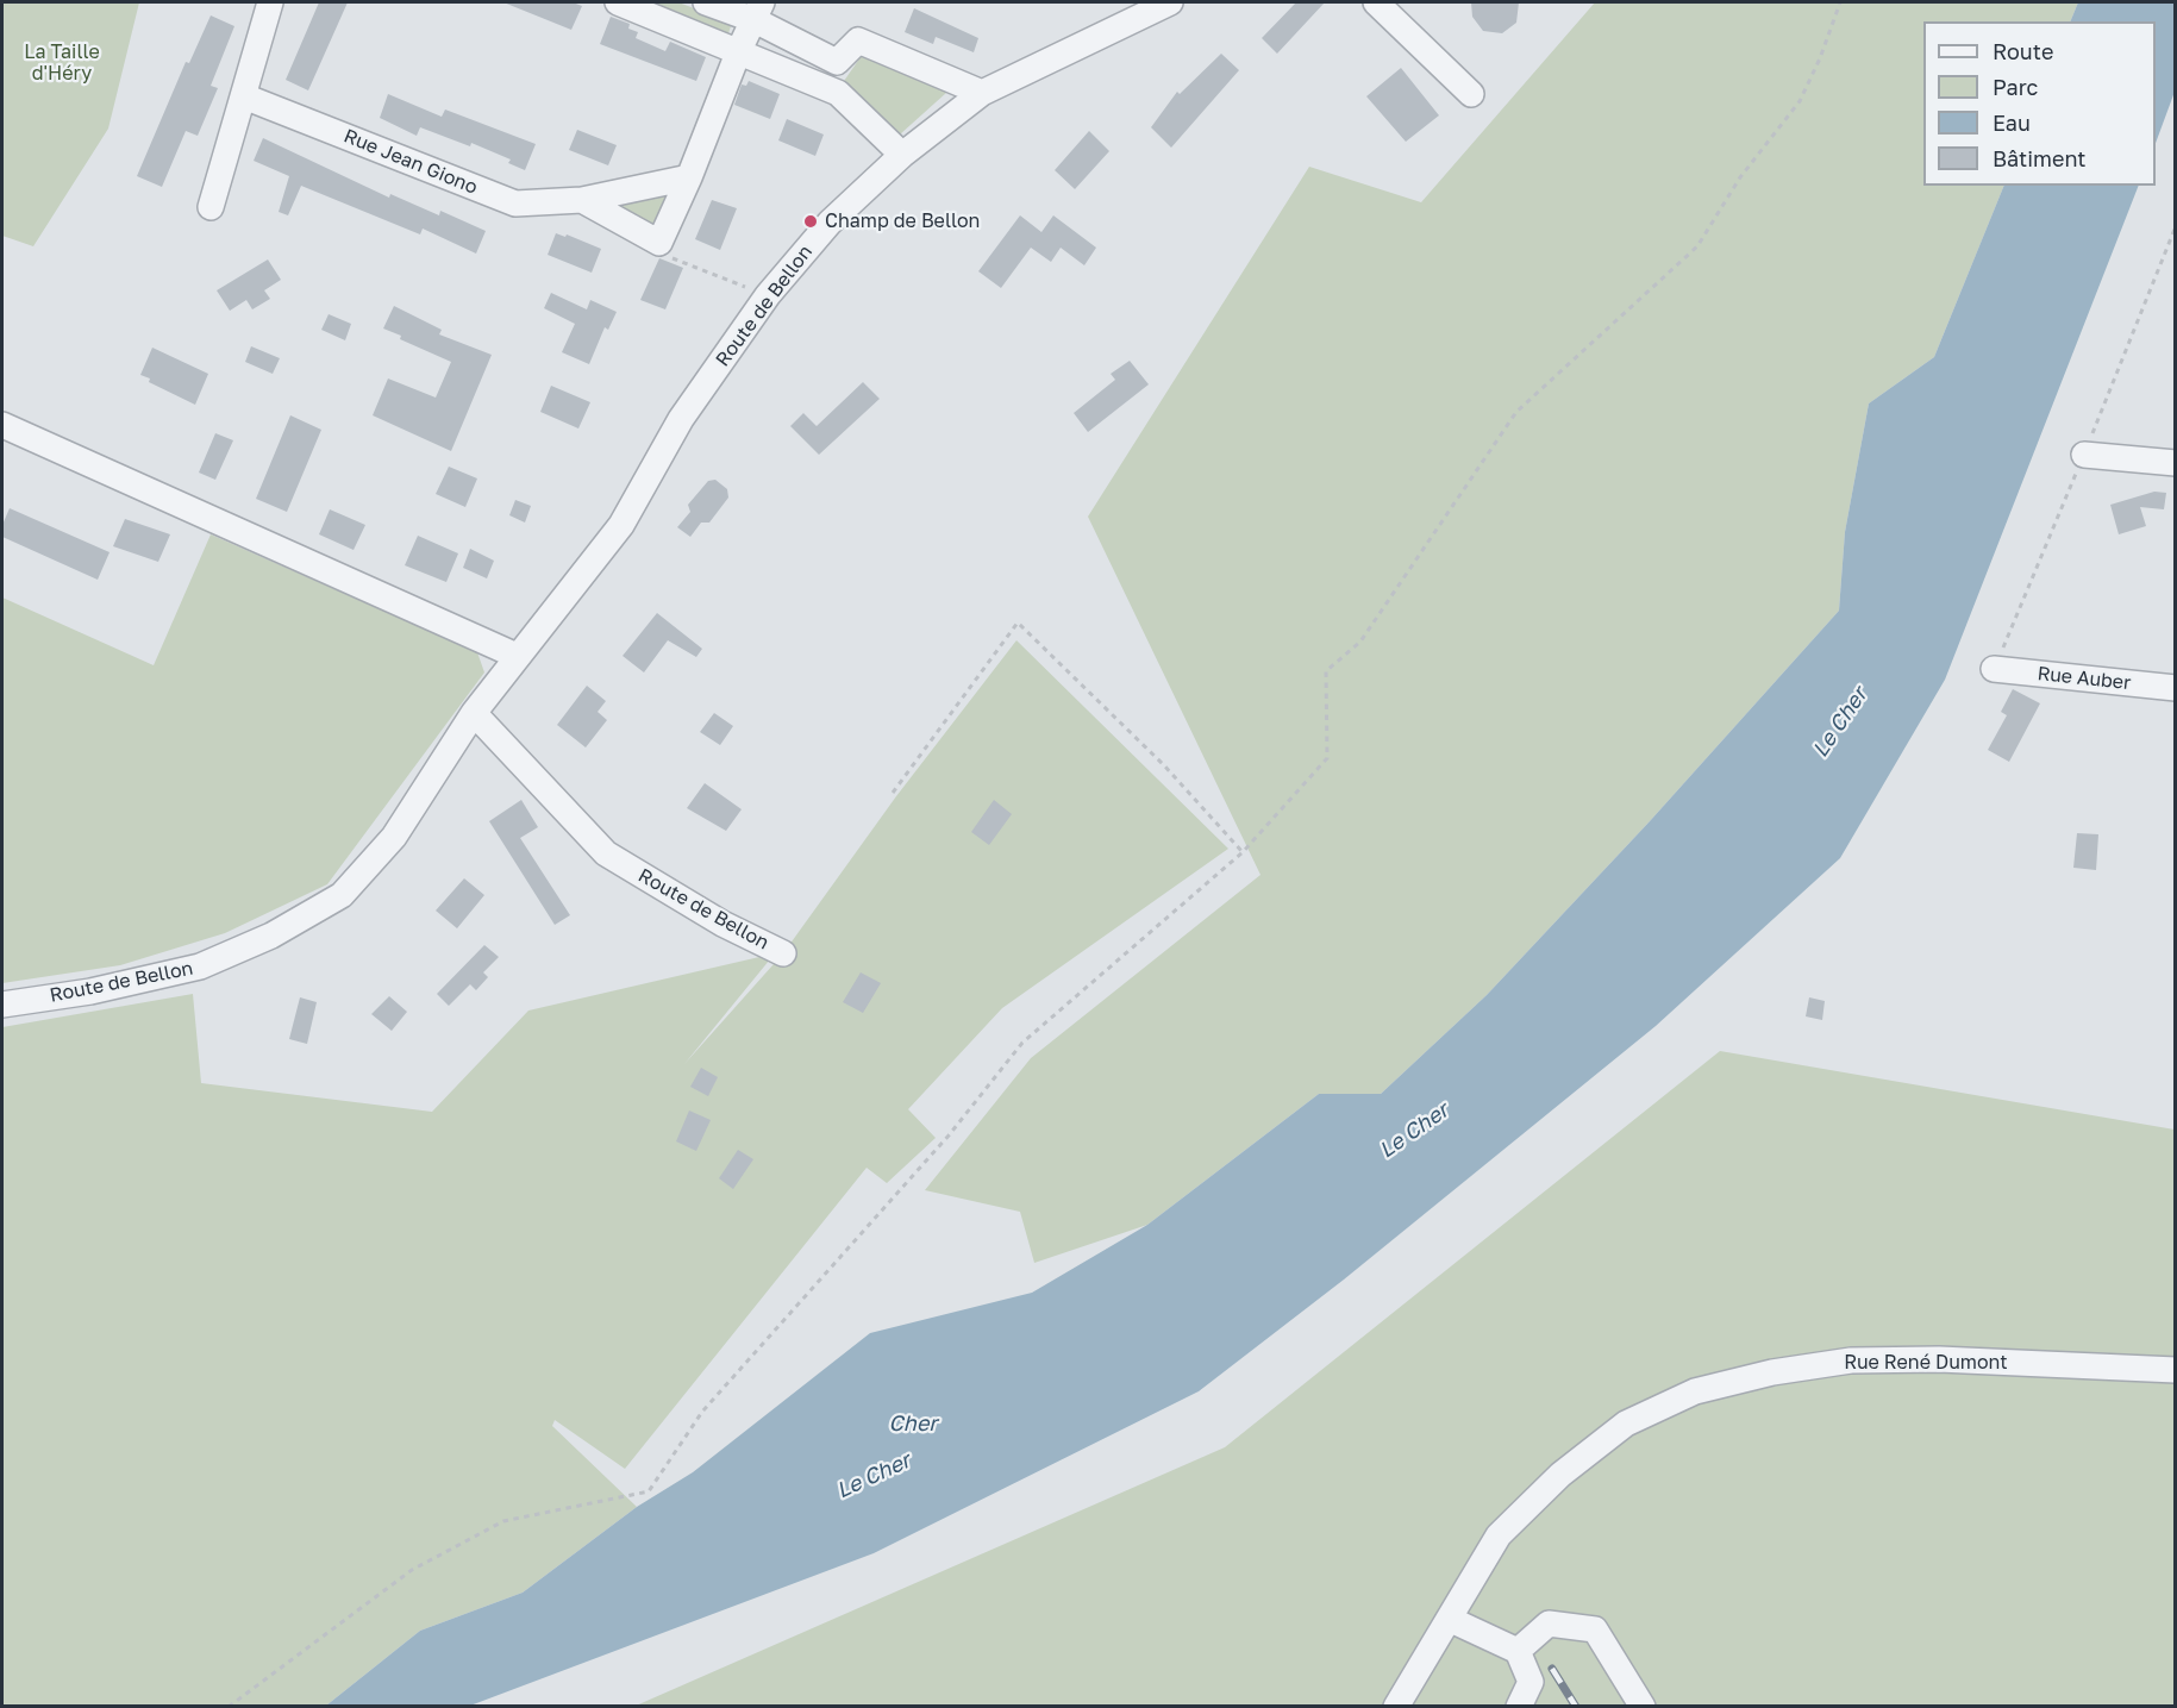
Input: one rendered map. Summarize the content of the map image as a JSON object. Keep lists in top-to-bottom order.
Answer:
{
  "streets": {
    "street": [
      "Rue Jean Giono",
      "Route de Bellon",
      "Rue Auber",
      "Rue René Dumont"
    ]
  },
  "water": ["Le Cher", "Cher"],
  "parks": ["La Taille d'Héry"],
  "places": ["Champ de Bellon"],
  "legend": [
    "Route",
    "Parc",
    "Eau",
    "Bâtiment"
  ]
}
